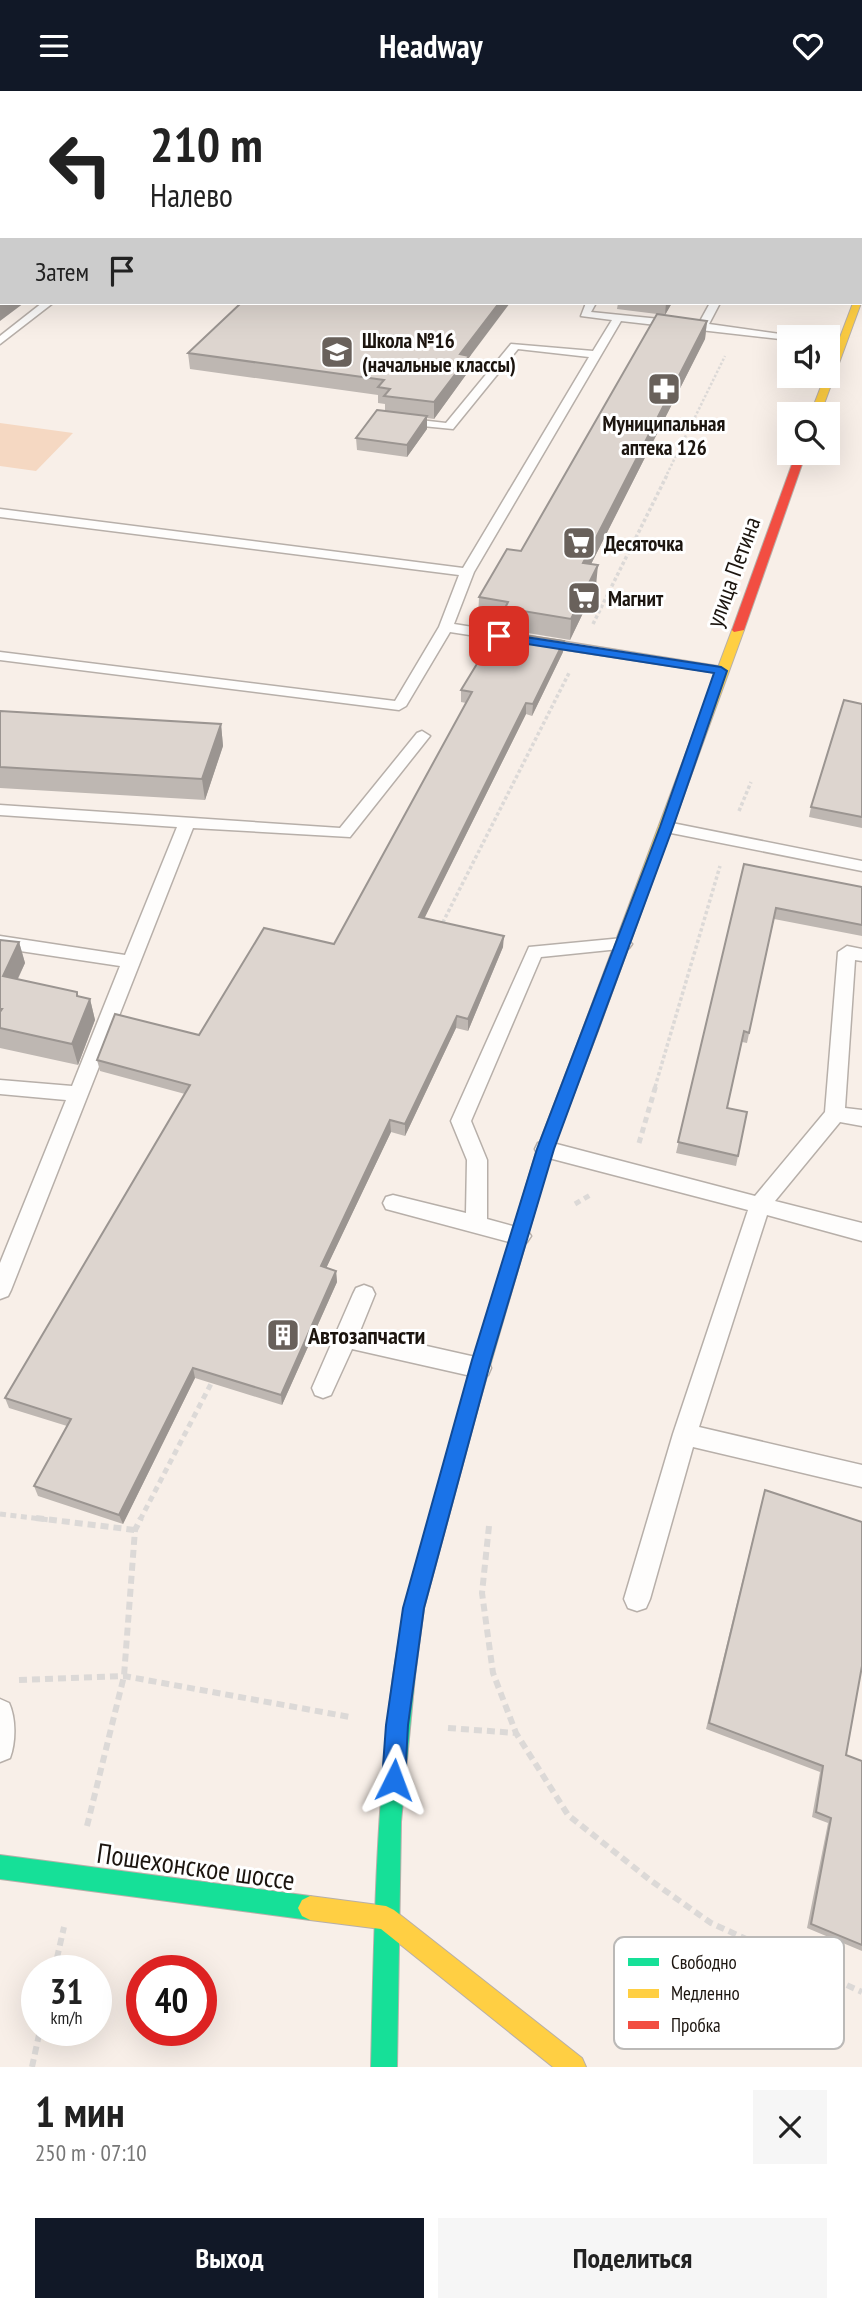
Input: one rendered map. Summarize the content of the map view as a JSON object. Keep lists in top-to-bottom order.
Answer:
{
  "streets": {
    "street": ["улица Петина", "Пошехонское шоссе"]
  },
  "crossings": [
    ["улица Петина", "Пошехонское шоссе"]
  ],
  "places": {
    "school or university": ["Школа №16 (начальные классы)"],
    "pharmacy": ["Муниципальная аптека 126"],
    "supermarket": ["Десяточка", "Магнит"],
    "building": ["Автозапчасти"]
  },
  "legend": ["Свободно", "Медленно", "Пробка"],
  "page": {
    "header": "Headway",
    "turn": ["210 m", "Налево"],
    "then": "Затем",
    "speed": "31 km/h",
    "limit": "40",
    "heading": ["1 мин", "250 m · 07:10"],
    "buttons": ["Выход", "Поделиться"]
  }
}
